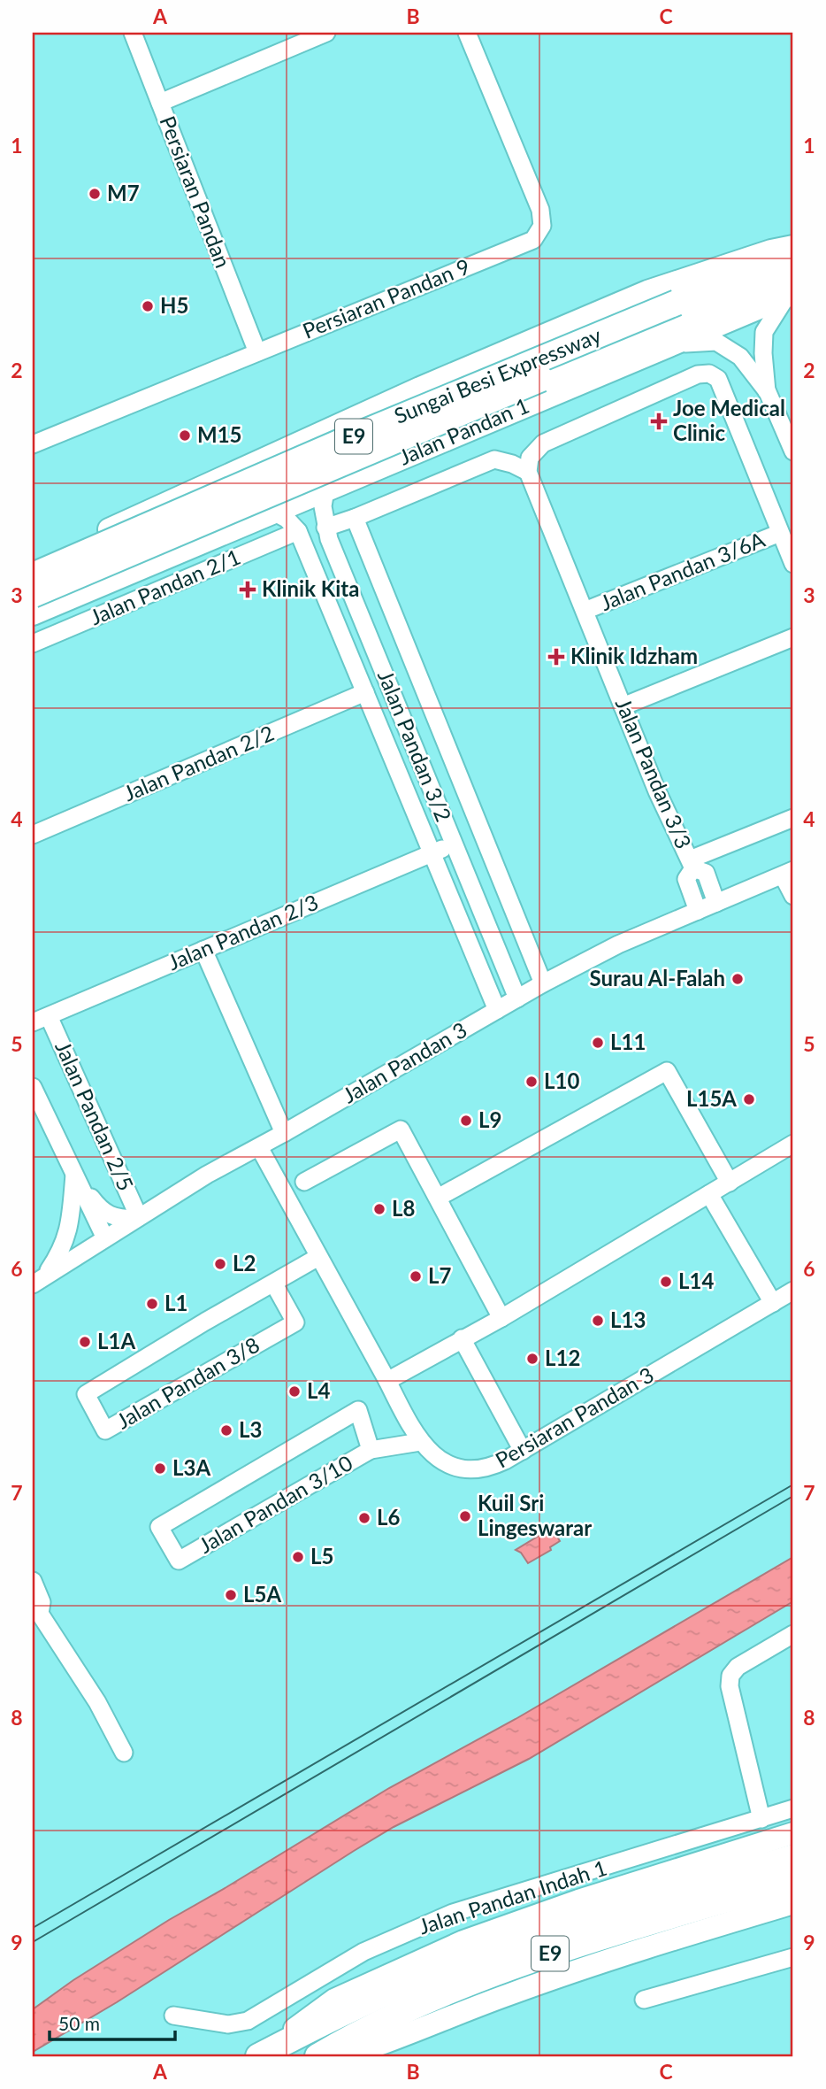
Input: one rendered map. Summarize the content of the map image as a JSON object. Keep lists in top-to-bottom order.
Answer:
{
  "streets": {
    "highway": ["Sungai Besi Expressway", "E9"],
    "main road": ["Jalan Pandan 1"],
    "street": [
      "Persiaran Pandan",
      "Persiaran Pandan 9",
      "Jalan Pandan 3/6A",
      "Jalan Pandan 2/1",
      "Jalan Pandan 3/2",
      "Jalan Pandan 2/2",
      "Jalan Pandan 3/3",
      "Jalan Pandan 2/3",
      "Jalan Pandan 3",
      "Jalan Pandan 2/5",
      "Jalan Pandan 3/8",
      "Persiaran Pandan 3",
      "Jalan Pandan 3/10",
      "Jalan Pandan Indah 1"
    ]
  },
  "crossings": [
    ["Persiaran Pandan", "Persiaran Pandan 9"],
    ["Sungai Besi Expressway", "Jalan Pandan 1"],
    ["Jalan Pandan 1", "Jalan Pandan 3/2"],
    ["Jalan Pandan 3/6A", "Jalan Pandan 3/3"],
    ["Jalan Pandan 3/2", "Jalan Pandan 2/3"],
    ["Jalan Pandan 3/2", "Jalan Pandan 3"],
    ["Jalan Pandan 3/3", "Jalan Pandan 3"],
    ["Jalan Pandan 2/3", "Jalan Pandan 2/5"],
    ["Jalan Pandan 3", "Jalan Pandan 2/5"],
    ["Jalan Pandan 3", "Persiaran Pandan 3"],
    ["Jalan Pandan 3/8", "Persiaran Pandan 3"]
  ],
  "places": {
    "other": [
      "M7",
      "H5",
      "M15",
      "Surau Al-Falah",
      "L11",
      "L10",
      "L15A",
      "L9",
      "L8",
      "L2",
      "L7",
      "L14",
      "L1",
      "L13",
      "L1A",
      "L12",
      "L4",
      "L3",
      "L3A",
      "Kuil Sri Lingeswarar",
      "L6",
      "L5",
      "L5A"
    ],
    "health": ["Joe Medical Clinic", "Klinik Kita", "Klinik Idzham"]
  },
  "scale_bar": "50 m",
  "grid": {
    "columns": ["A", "B", "C"],
    "rows": [
      "1",
      "2",
      "3",
      "4",
      "5",
      "6",
      "7",
      "8",
      "9"
    ]
  }
}
